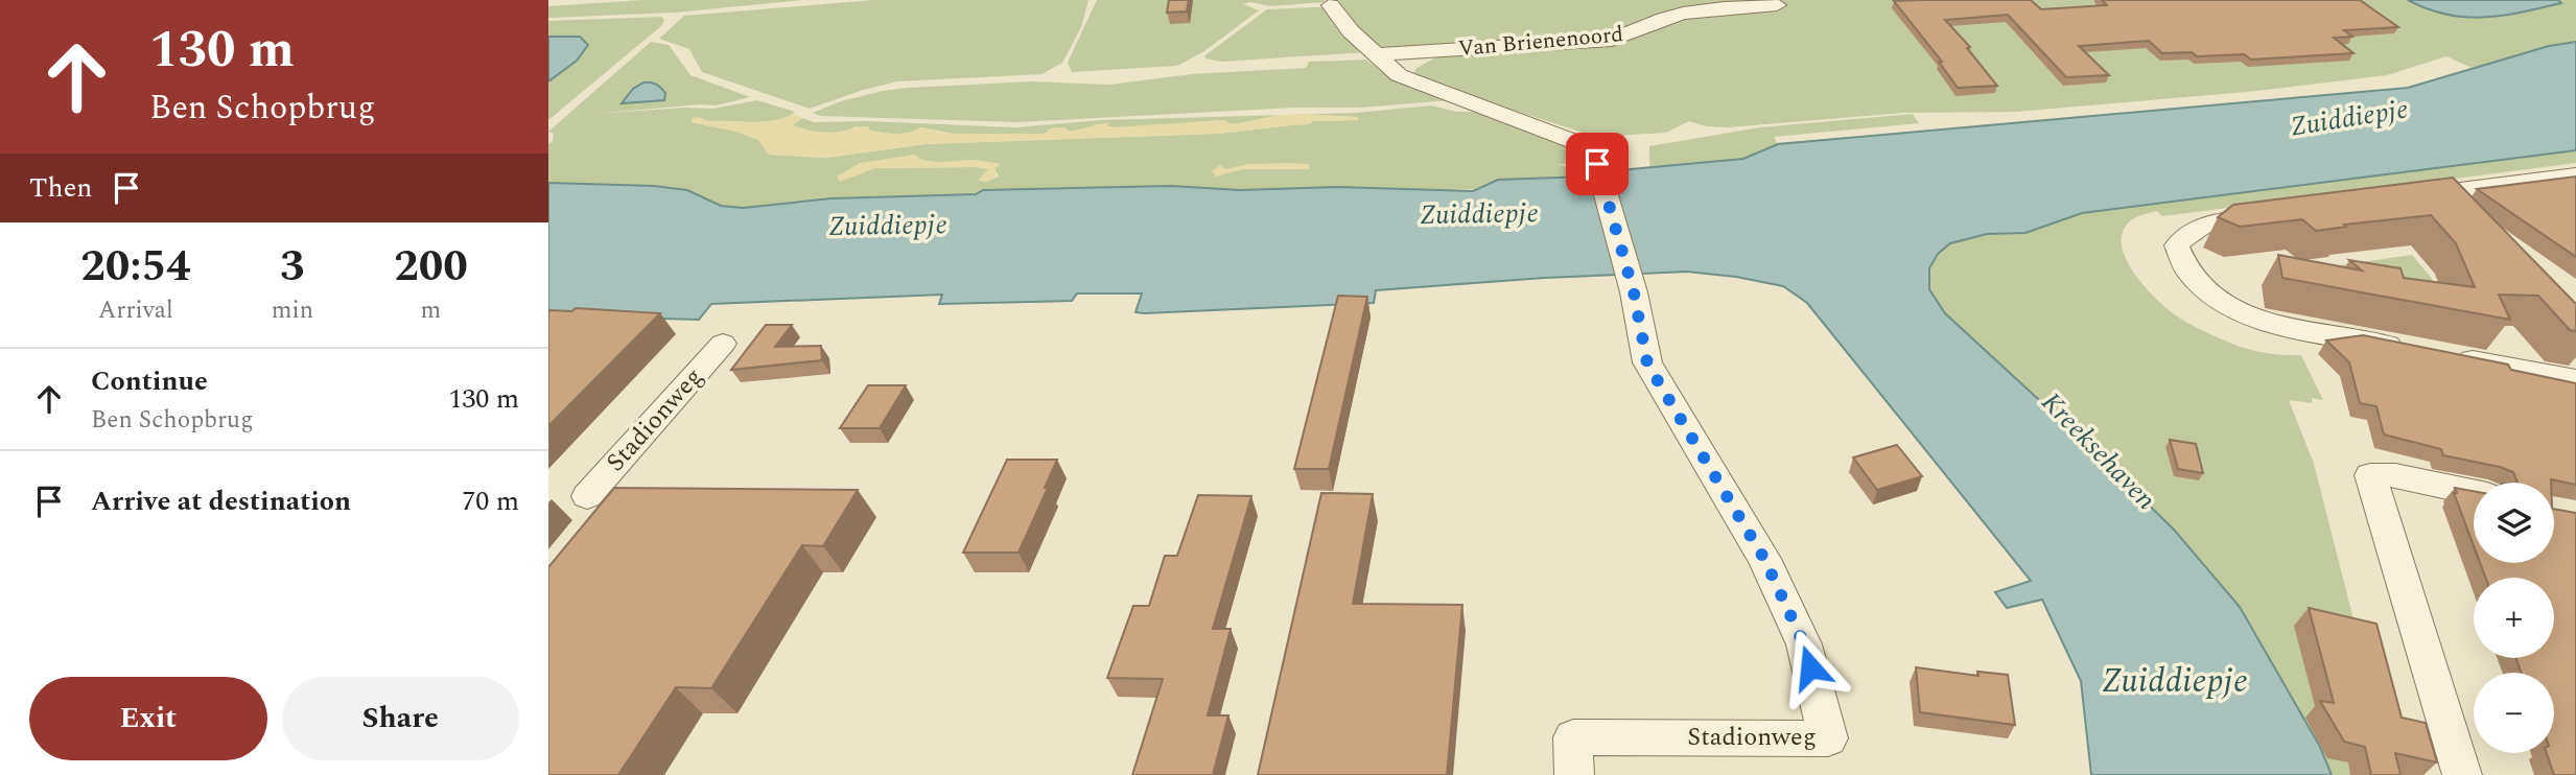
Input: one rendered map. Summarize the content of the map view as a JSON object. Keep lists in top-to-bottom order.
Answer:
{
  "streets": {
    "street": ["Van Brienenoord", "Stadionweg"]
  },
  "crossings": [
    ["Van Brienenoord", "Stadionweg"]
  ],
  "water": ["Zuiddiepje", "Kreeksehaven"],
  "page": {
    "turn": ["130 m", "Ben Schopbrug"],
    "then": "Then",
    "eta": [
      "20:54",
      "Arrival",
      "3",
      "min",
      "200",
      "m"
    ],
    "list": [
      {
        "name": "Continue",
        "note": "Ben Schopbrug",
        "value": "130 m"
      },
      {
        "name": "Arrive at destination",
        "value": "70 m"
      }
    ],
    "map_buttons": ["+", "−"],
    "buttons": ["Exit", "Share"]
  }
}
